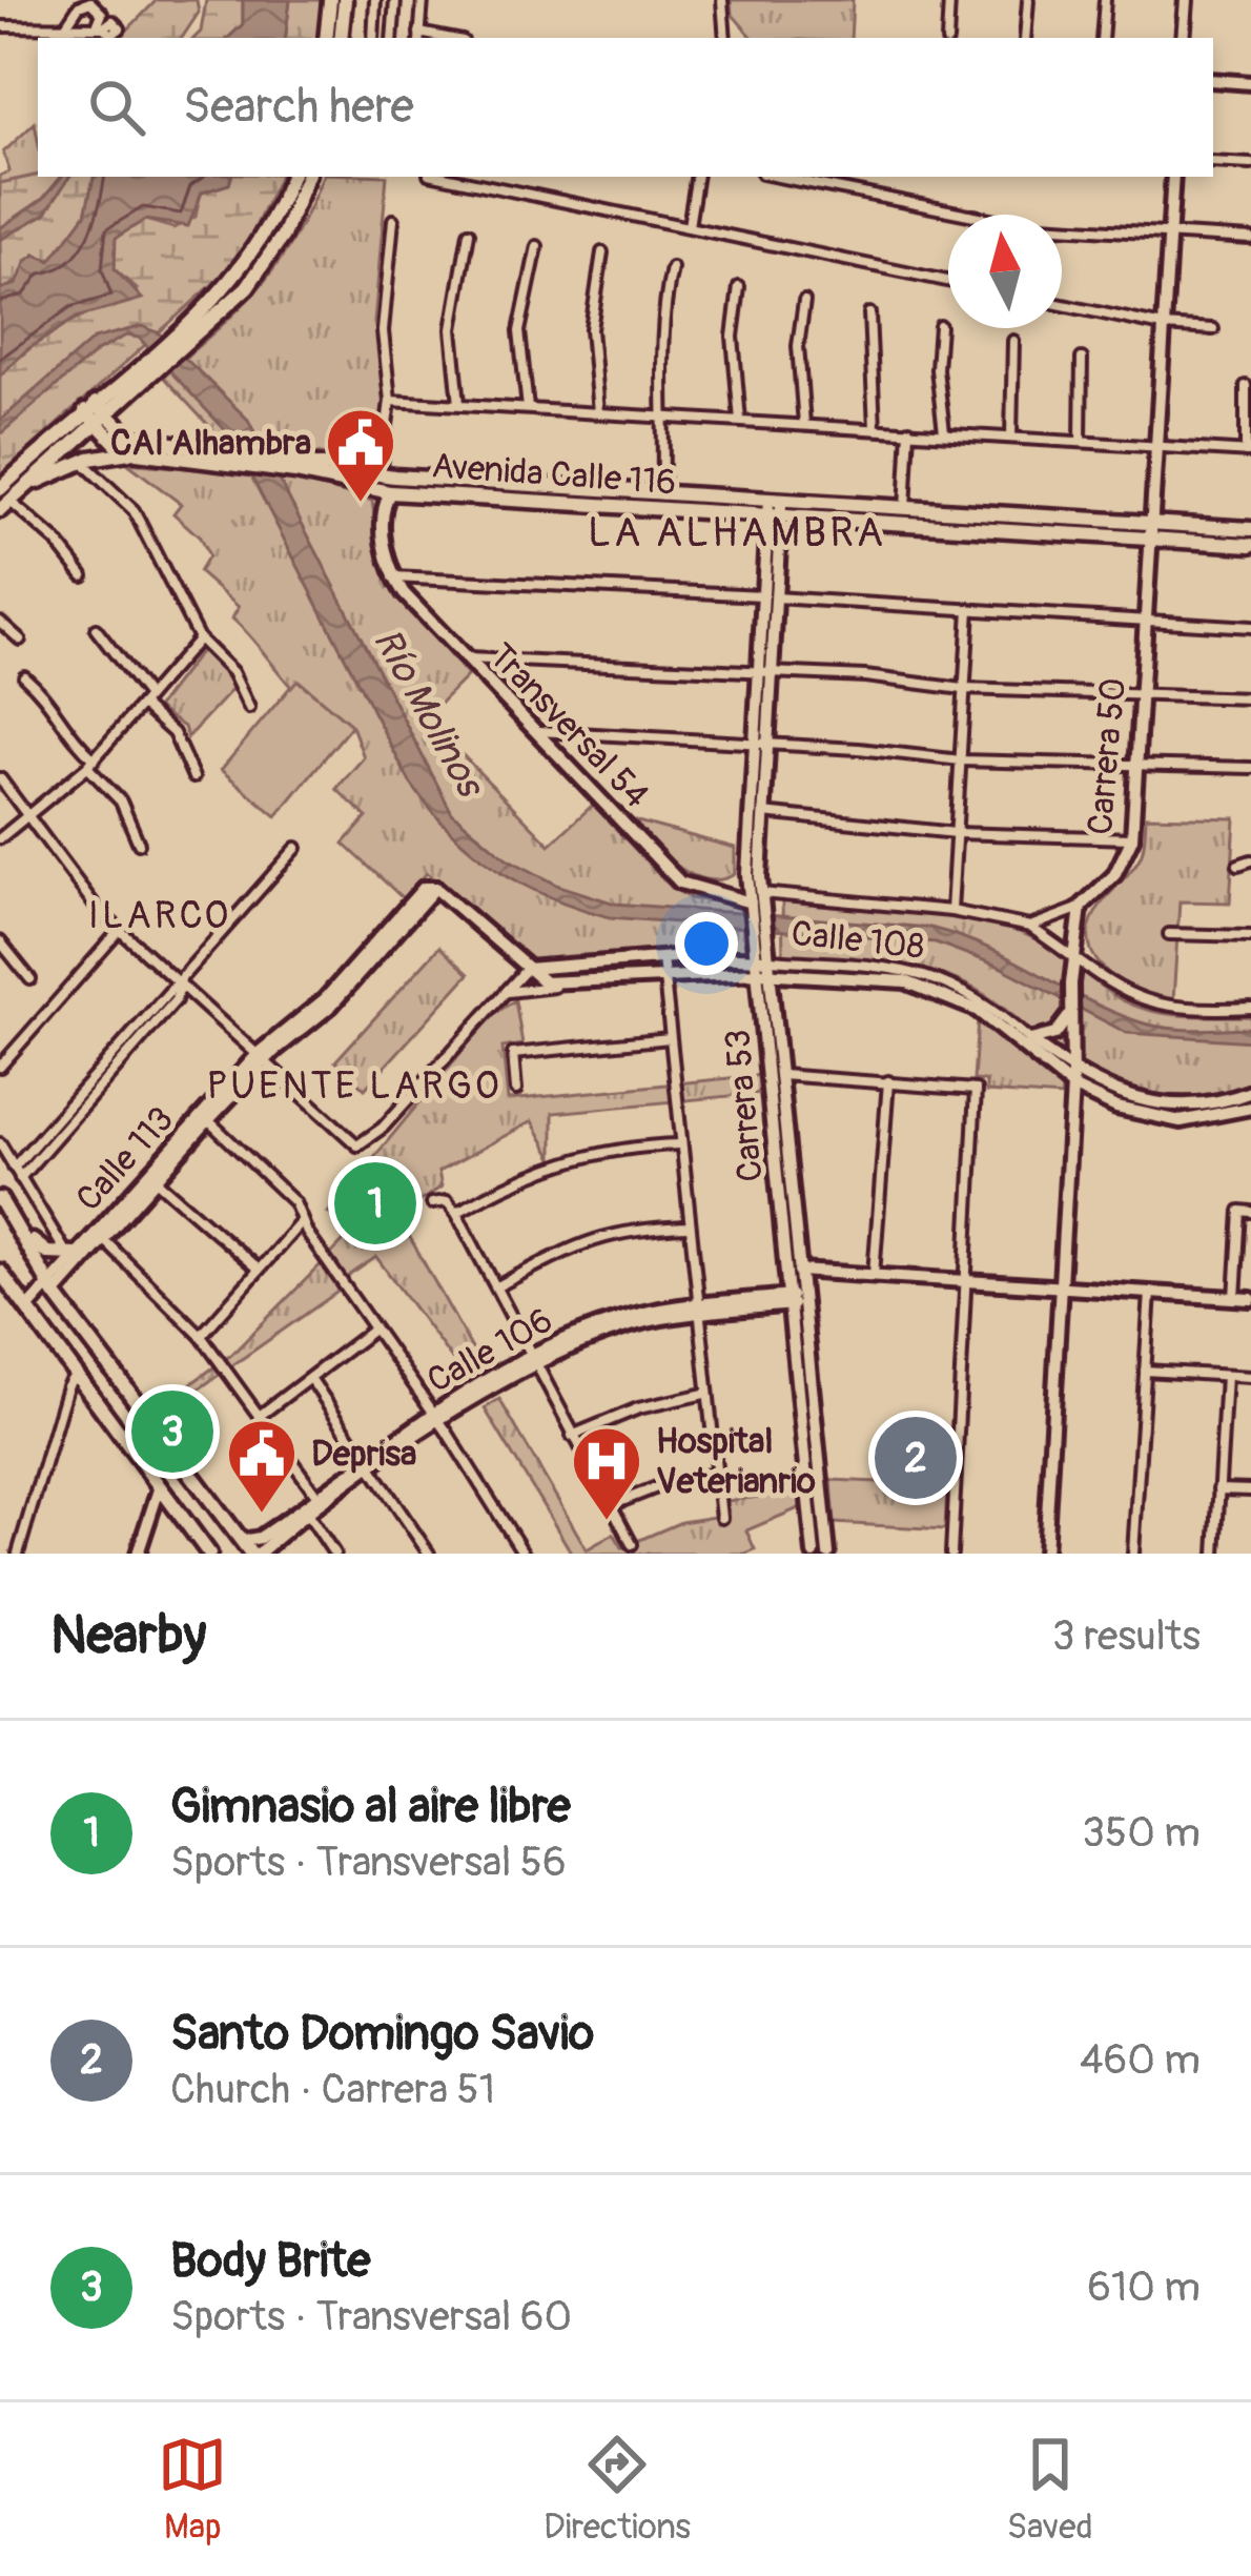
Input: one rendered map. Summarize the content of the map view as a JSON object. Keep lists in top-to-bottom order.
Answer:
{
  "streets": {
    "main road": ["Avenida Calle 116"],
    "street": [
      "Transversal 54",
      "Carrera 50",
      "Calle 108",
      "Carrera 53",
      "Calle 113",
      "Calle 106"
    ]
  },
  "crossings": [
    ["Avenida Calle 116", "Carrera 50"],
    ["Avenida Calle 116", "Carrera 53"],
    ["Transversal 54", "Carrera 53"],
    ["Calle 108", "Carrera 53"],
    ["Calle 108", "Calle 113"],
    ["Carrera 53", "Calle 106"]
  ],
  "districts": ["LA ALHAMBRA", "ILARCO", "PUENTE LARGO"],
  "water": ["Río Molinos"],
  "places": {
    "public building": ["CAI Alhambra", "Deprisa"],
    "hospital": ["Hospital Veterianrio"]
  },
  "north": "top",
  "page": {
    "search": "Search here",
    "pins": ["1", "3", "2"],
    "heading": ["Nearby", "3 results"],
    "list": [
      {
        "mark": "1",
        "name": "Gimnasio al aire libre",
        "note": "Sports · Transversal 56",
        "value": "350 m"
      },
      {
        "mark": "2",
        "name": "Santo Domingo Savio",
        "note": "Church · Carrera 51",
        "value": "460 m"
      },
      {
        "mark": "3",
        "name": "Body Brite",
        "note": "Sports · Transversal 60",
        "value": "610 m"
      }
    ],
    "nav": ["Map", "Directions", "Saved"]
  }
}
